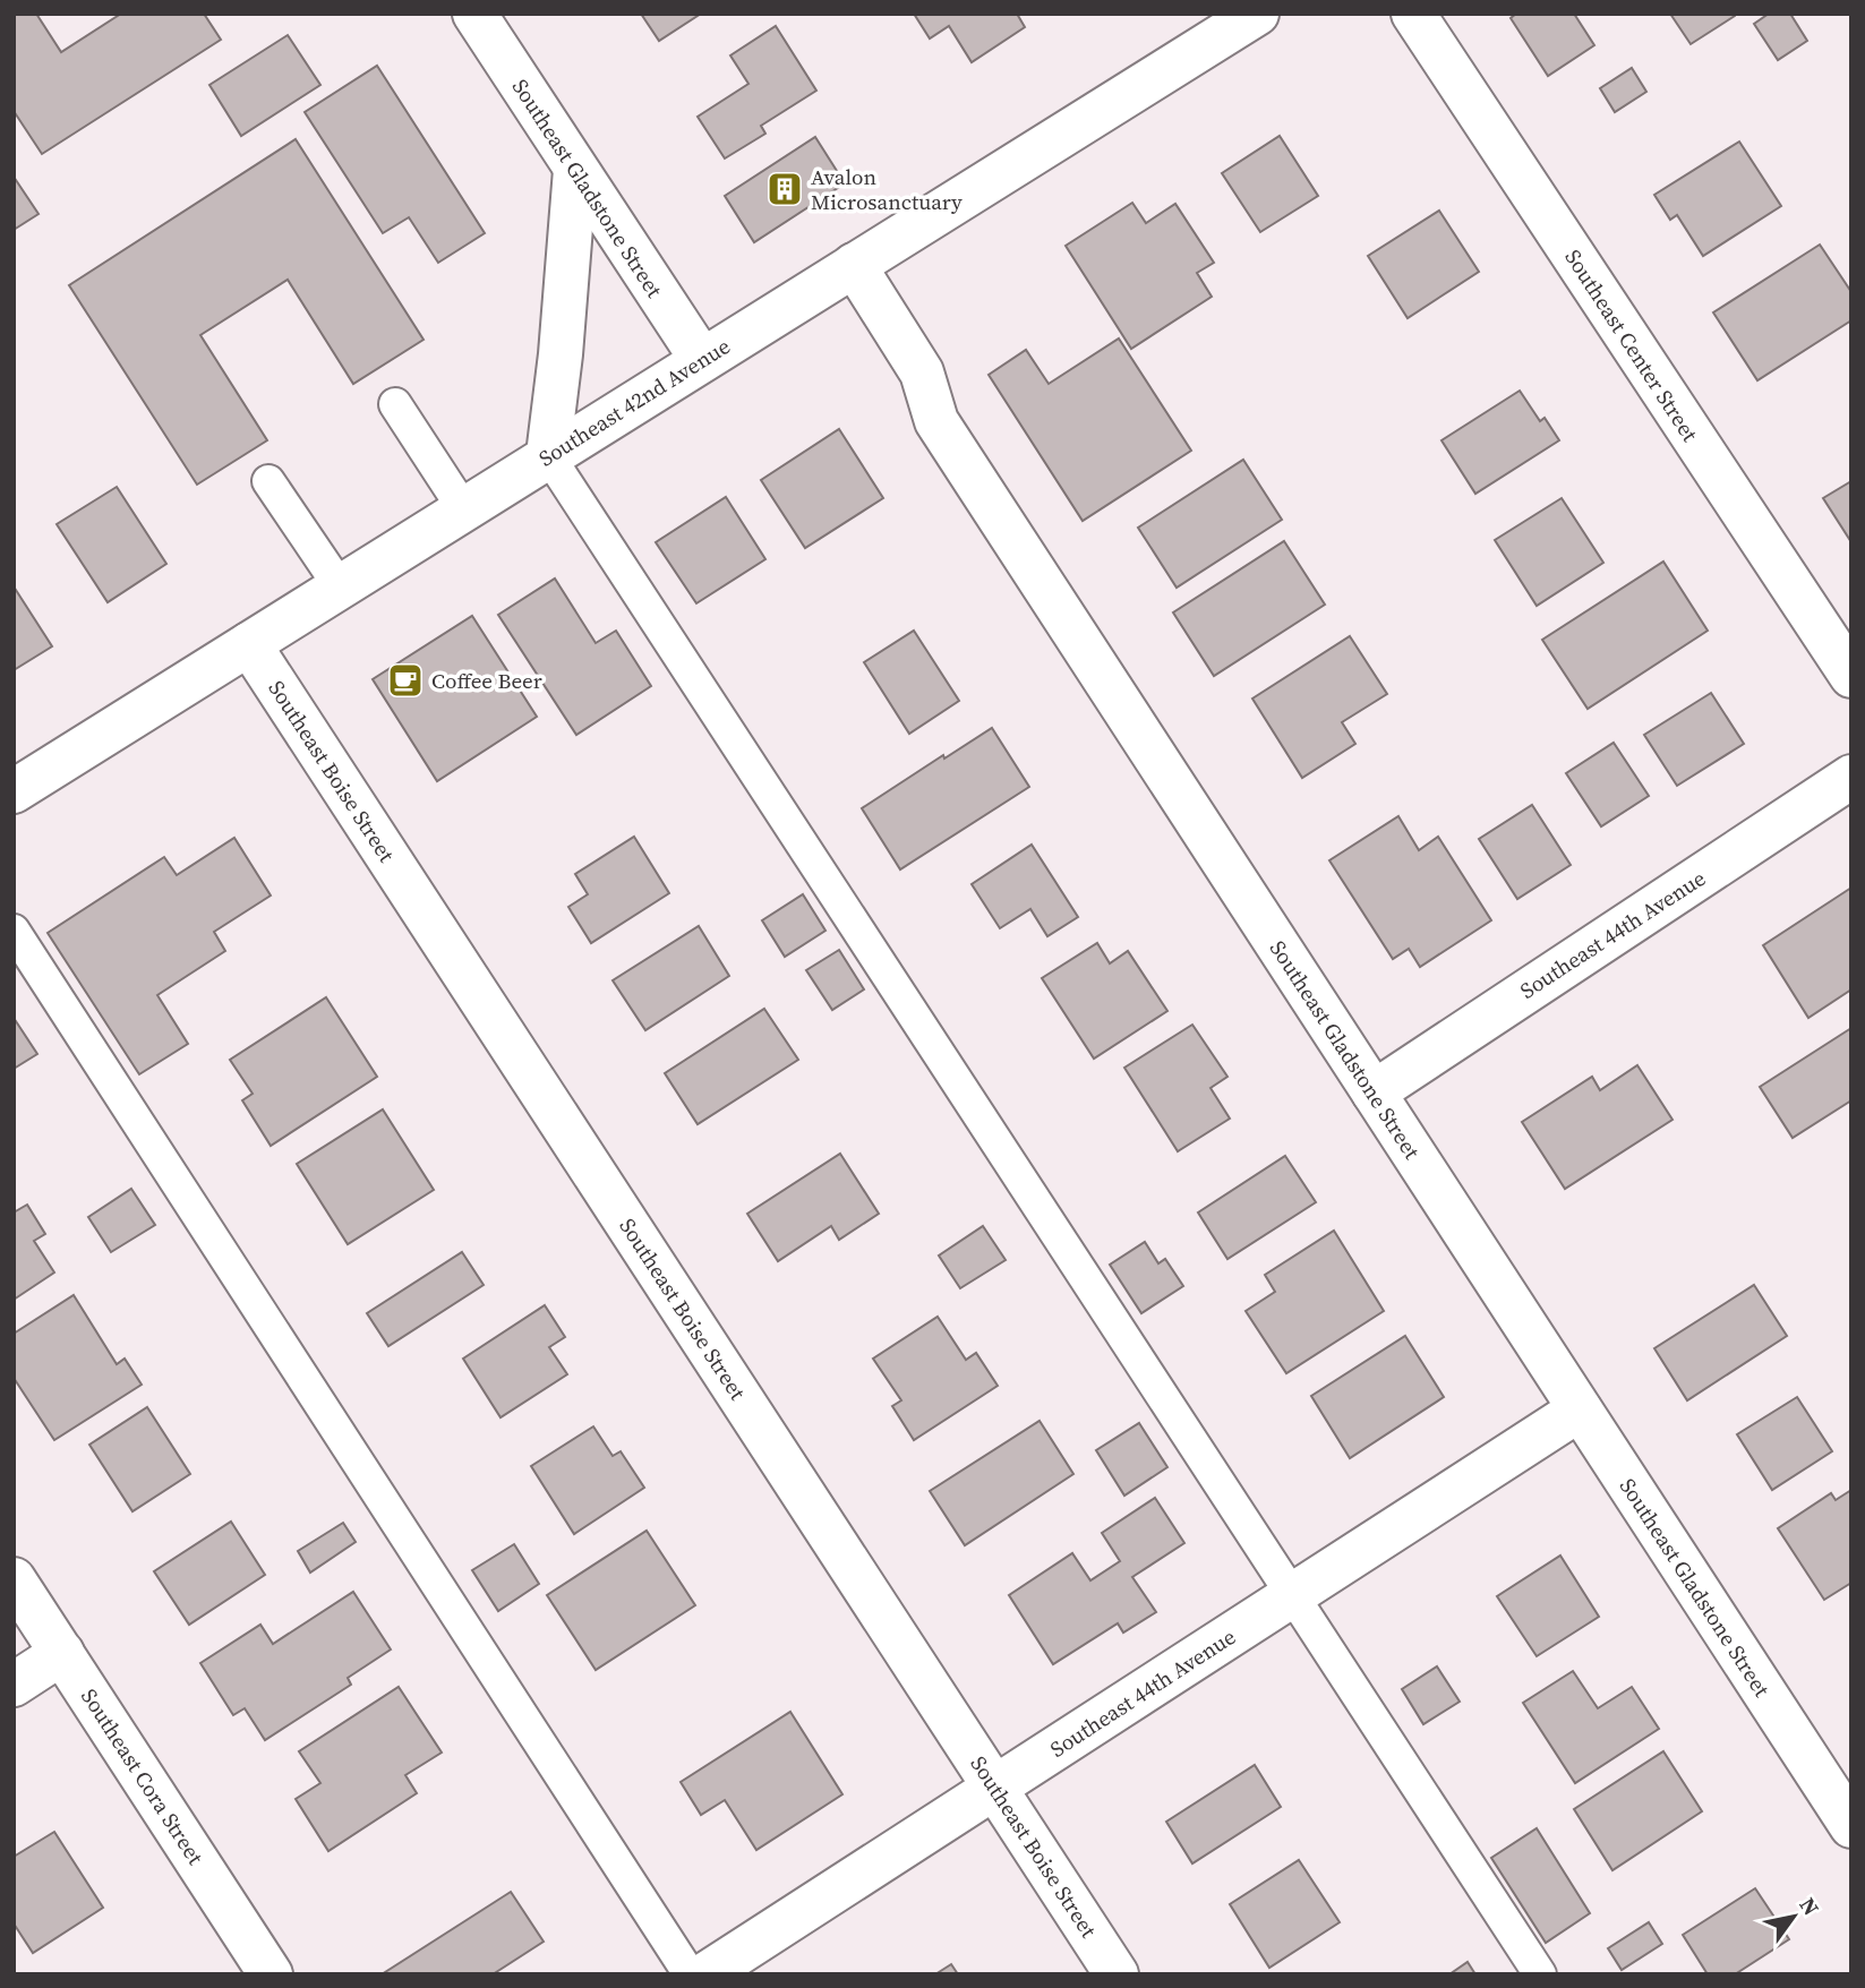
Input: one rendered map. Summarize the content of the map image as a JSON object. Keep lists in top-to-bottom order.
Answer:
{
  "streets": {
    "street": [
      "Southeast Gladstone Street",
      "Southeast Center Street",
      "Southeast 42nd Avenue",
      "Southeast Boise Street",
      "Southeast 44th Avenue",
      "Southeast Cora Street"
    ]
  },
  "crossings": [
    ["Southeast Gladstone Street", "Southeast 42nd Avenue"],
    ["Southeast Gladstone Street", "Southeast 44th Avenue"],
    ["Southeast 42nd Avenue", "Southeast Boise Street"],
    ["Southeast Boise Street", "Southeast 44th Avenue"]
  ],
  "places": {
    "building": ["Avalon Microsanctuary"],
    "cafe": ["Coffee Beer"]
  },
  "north": "top right"
}
